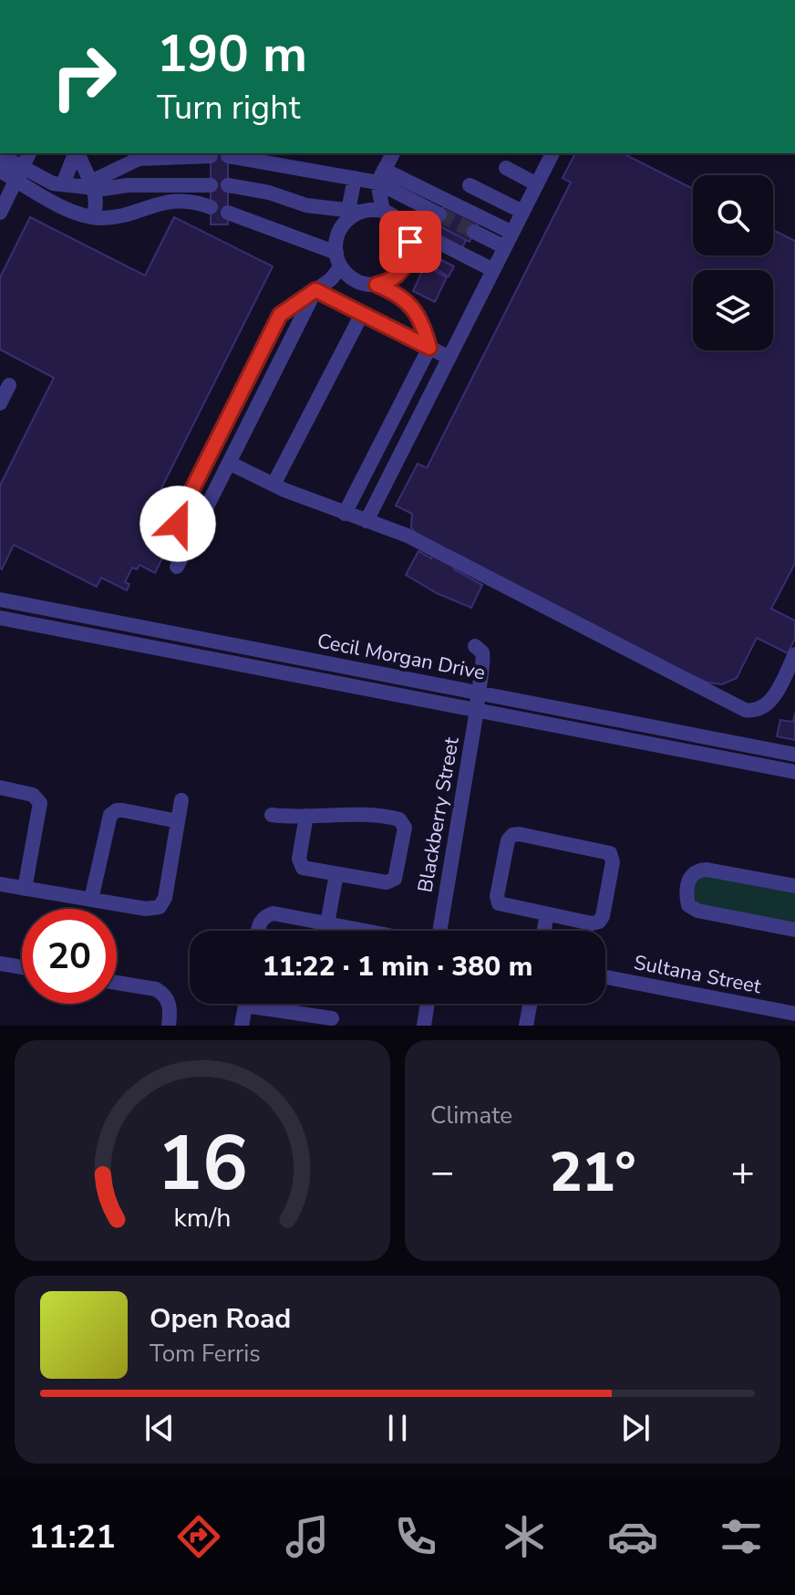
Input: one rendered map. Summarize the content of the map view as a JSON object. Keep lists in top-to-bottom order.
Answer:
{
  "streets": {
    "street": ["Cecil Morgan Drive", "Blackberry Street", "Sultana Street"]
  },
  "crossings": [
    ["Cecil Morgan Drive", "Blackberry Street"]
  ],
  "page": {
    "turn": ["190 m", "Turn right"],
    "limit": "20",
    "trip": "11:22 · 1 min · 380 m",
    "tile": "Climate",
    "heat": ["−", "21°", "+"],
    "song": ["Open Road", "Tom Ferris"],
    "tabs": "11:21",
    "gauge": ["16", "km/h"]
  }
}
